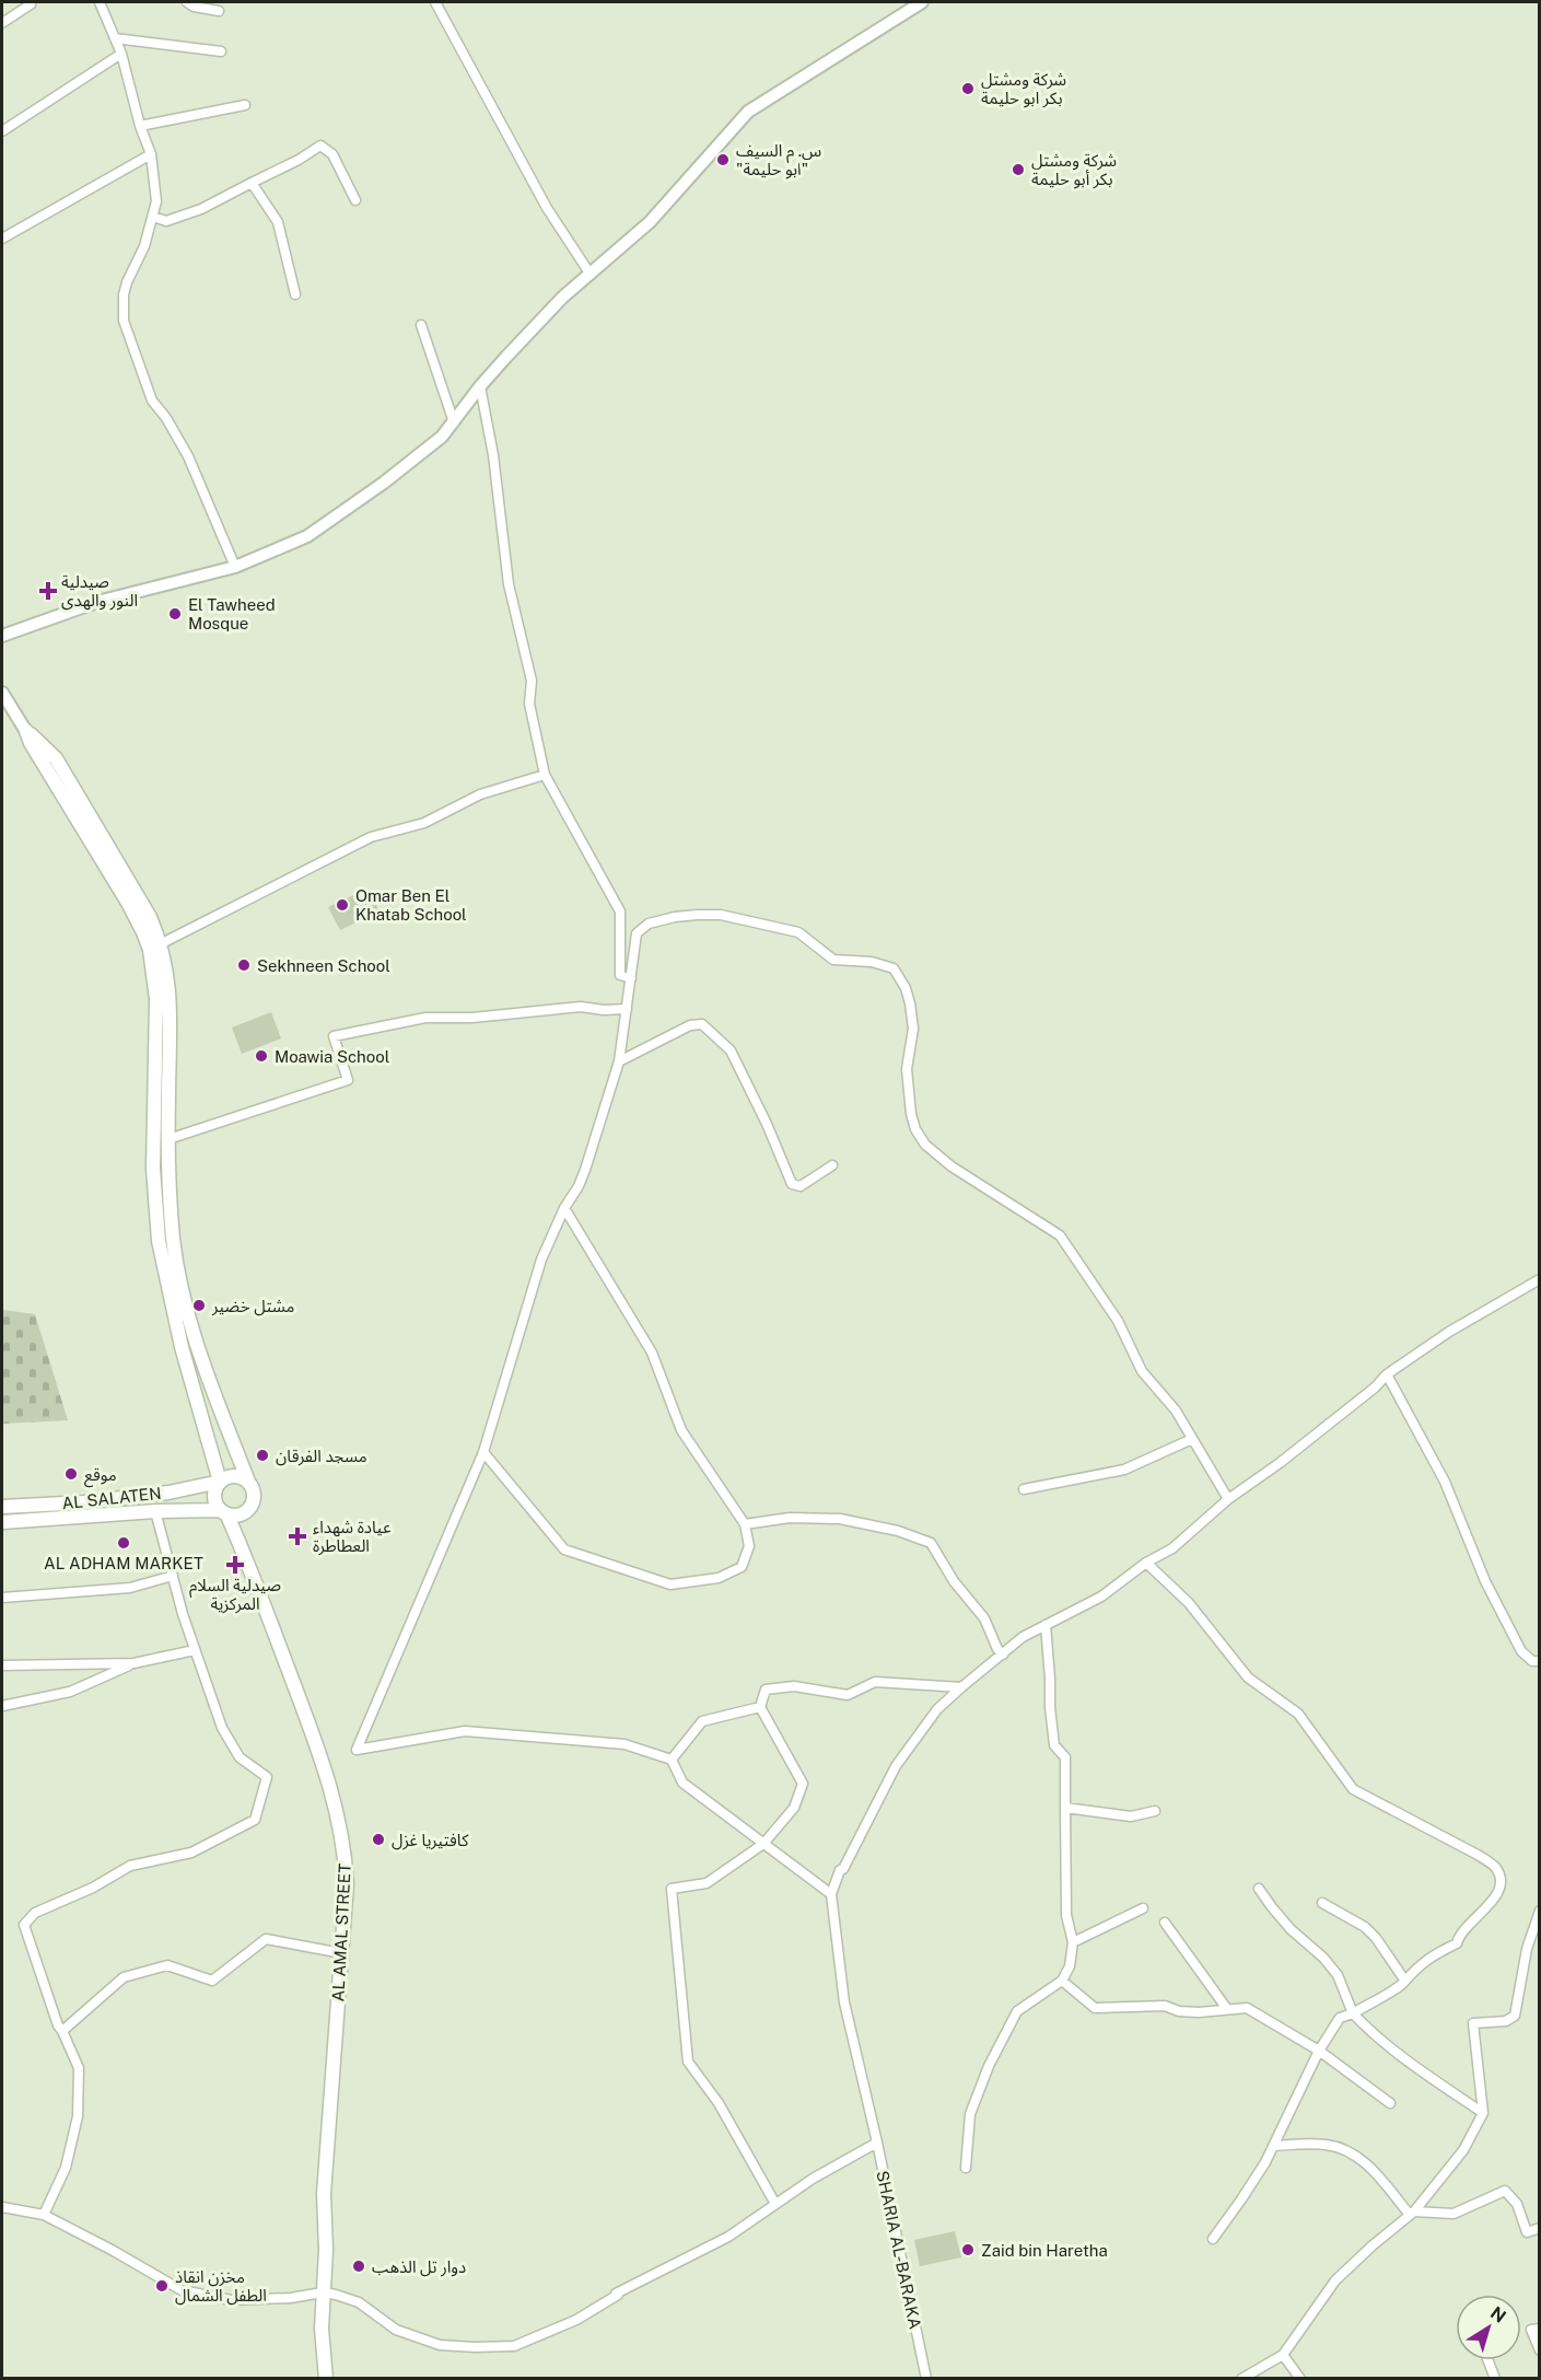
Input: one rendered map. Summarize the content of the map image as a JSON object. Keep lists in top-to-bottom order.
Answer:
{
  "streets": {
    "main road": ["AL SALATEN", "AL AMAL STREET"],
    "street": ["SHARIA AL-BARAKA"]
  },
  "crossings": [
    ["AL SALATEN", "AL AMAL STREET"]
  ],
  "places": {
    "other": [
      "شركة ومشتل بكر ابو حليمة",
      "س. م السيف \"ابو حليمة\"",
      "شركة ومشتل بكر أبو حليمة",
      "El Tawheed Mosque",
      "Omar Ben El Khatab School",
      "Sekhneen School",
      "Moawia School",
      "مشتل خضير",
      "مسجد الفرقان",
      "موقع",
      "AL ADHAM MARKET",
      "كافتيريا غزل",
      "Zaid bin Haretha",
      "دوار تل الذهب",
      "مخزن انقاذ الطفل الشمال"
    ],
    "health": ["صيدلية النور والهدى", "عيادة شهداء العطاطرة", "صيدلية السلام المركزية"]
  },
  "north": "top right"
}
